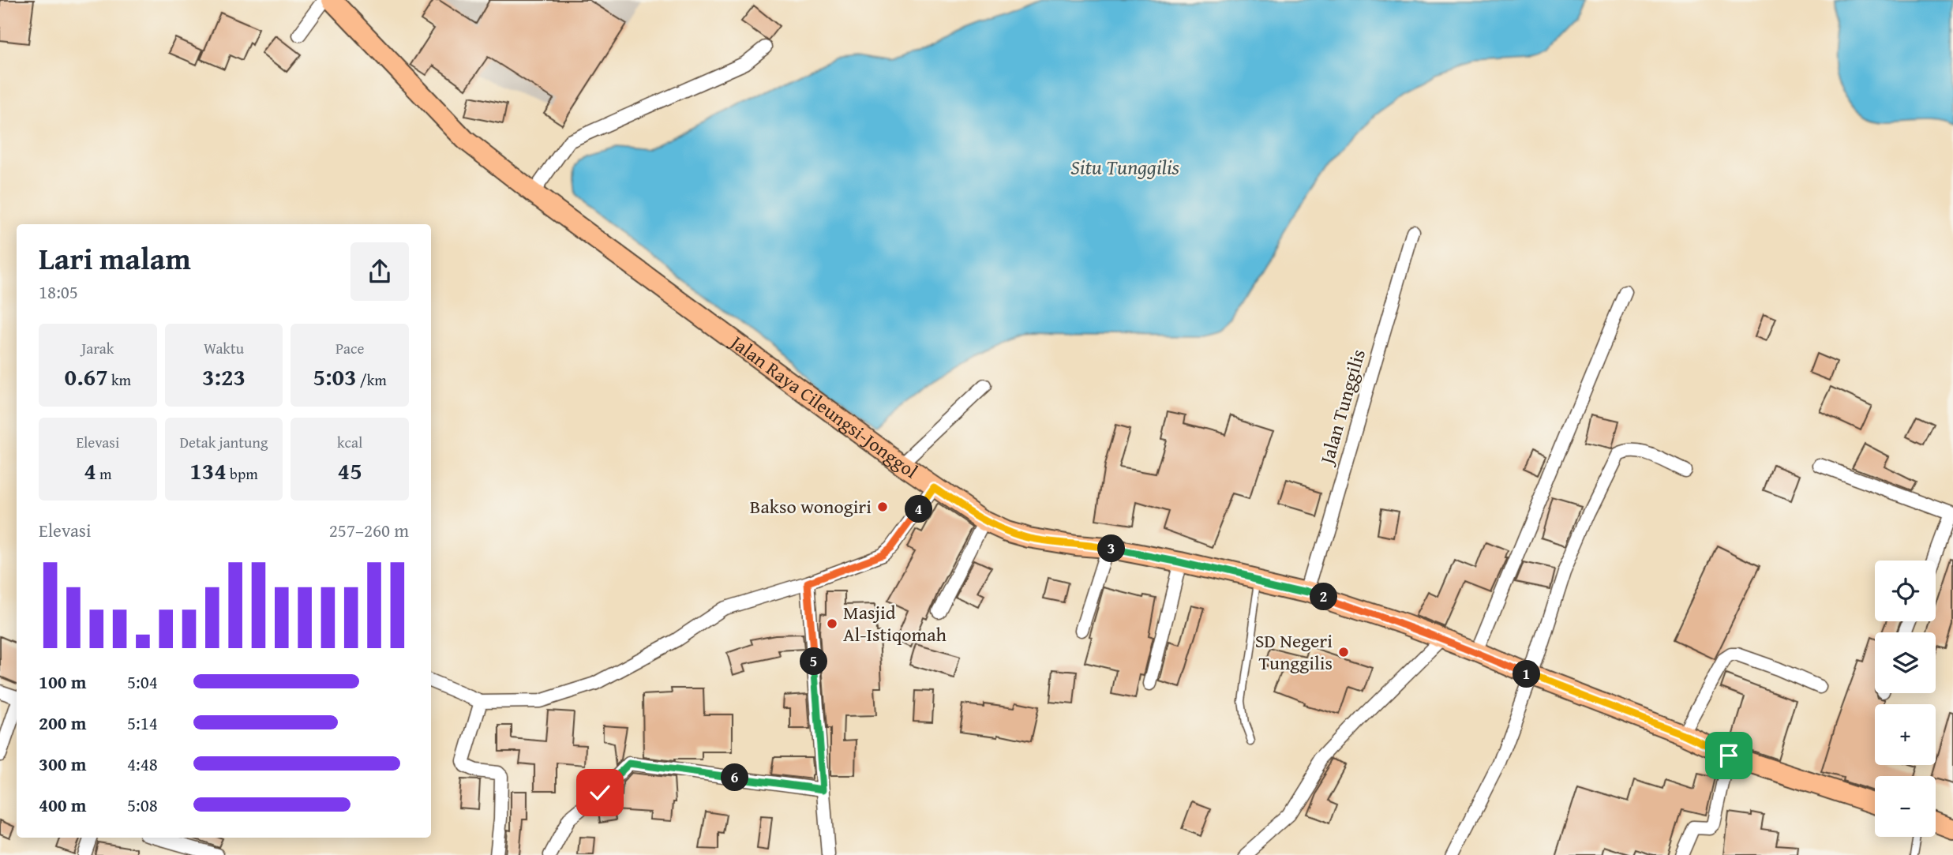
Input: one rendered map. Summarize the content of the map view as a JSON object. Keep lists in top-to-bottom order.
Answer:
{
  "streets": {
    "main road": ["Jalan Raya Cileungsi-Jonggol"],
    "street": ["Jalan Tunggilis"]
  },
  "crossings": [
    ["Jalan Raya Cileungsi-Jonggol", "Jalan Tunggilis"]
  ],
  "water": ["Situ Tunggilis"],
  "places": ["Bakso wonogiri", "Masjid Al-Istiqomah", "SD Negeri Tunggilis"],
  "page": {
    "heading": ["Lari malam", "18:05"],
    "stats": [
      ["Jarak", "0.67 km"],
      ["Waktu", "3:23"],
      ["Pace", "5:03 /km"],
      ["Elevasi", "4 m"],
      ["Detak jantung", "134 bpm"],
      ["kcal", "45"]
    ],
    "pins": [
      "4",
      "3",
      "2",
      "5",
      "1",
      "6"
    ],
    "chart": ["Elevasi", "257–260 m"],
    "map_buttons": ["+", "−"],
    "list": [
      {
        "name": "100 m",
        "note": "5:04"
      },
      {
        "name": "200 m",
        "note": "5:14"
      },
      {
        "name": "300 m",
        "note": "4:48"
      },
      {
        "name": "400 m",
        "note": "5:08"
      }
    ]
  }
}
